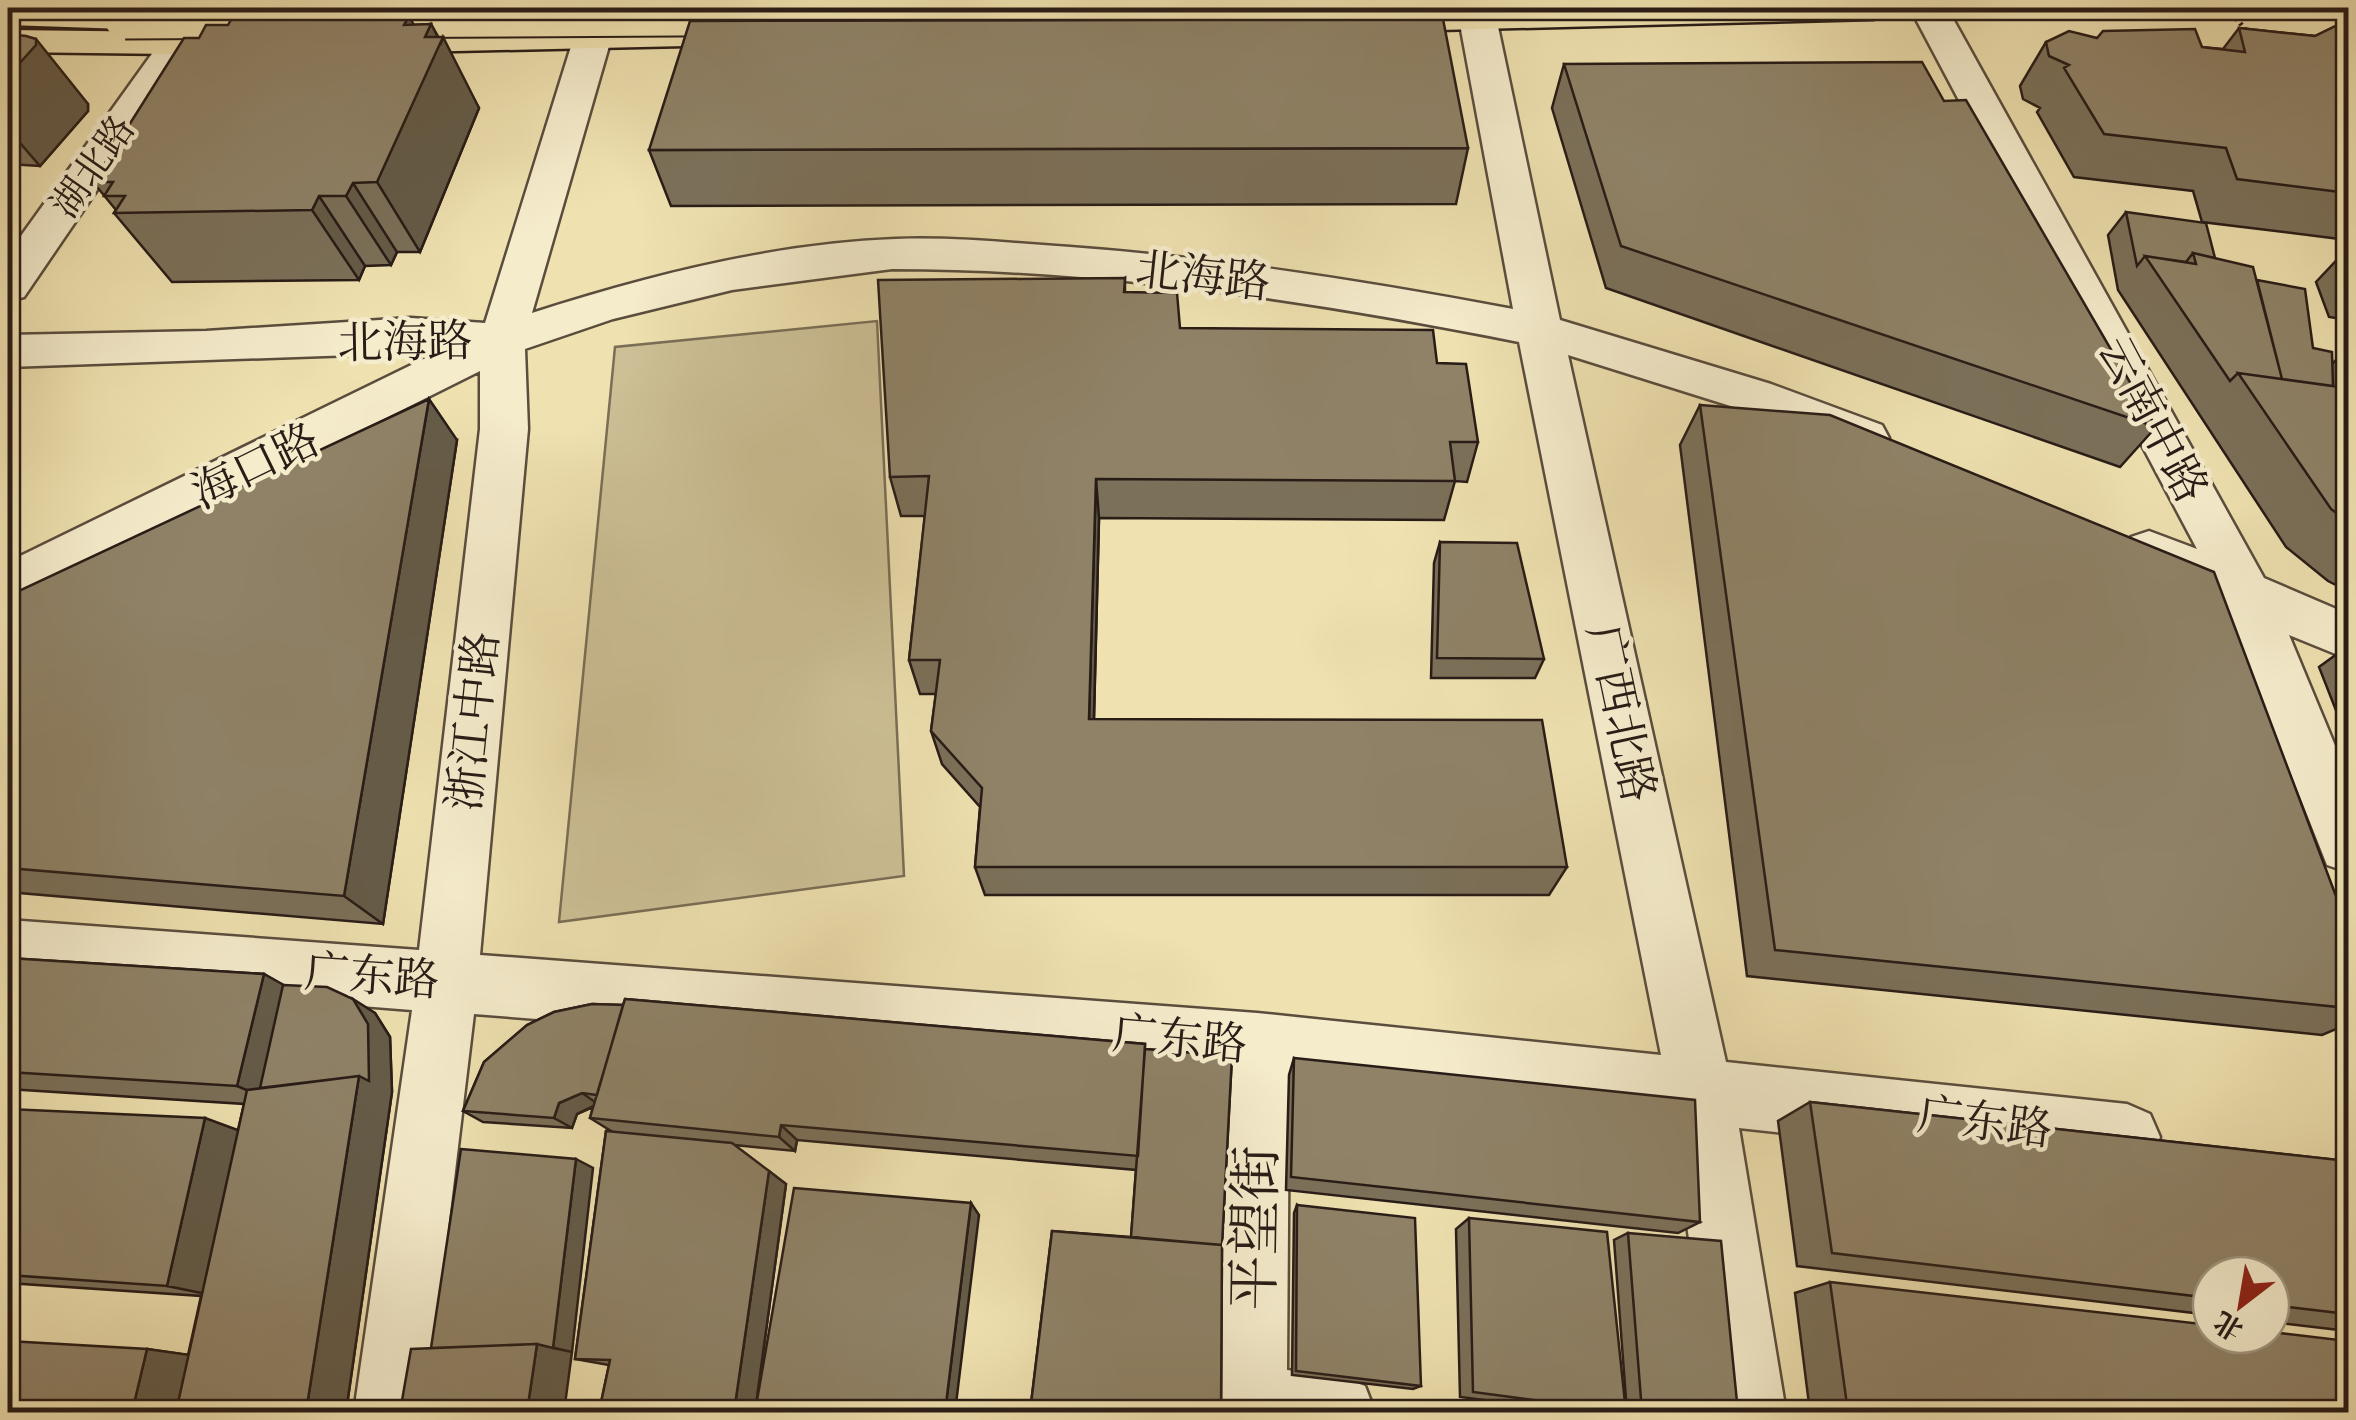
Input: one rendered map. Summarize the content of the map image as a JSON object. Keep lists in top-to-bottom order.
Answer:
{
  "streets": {
    "street": [
      "湖北路",
      "北海路",
      "云南中路",
      "海口路",
      "广西北路",
      "浙江中路",
      "广东路",
      "平望街"
    ]
  },
  "crossings": [
    ["北海路", "海口路"],
    ["北海路", "广西北路"],
    ["北海路", "浙江中路"],
    ["海口路", "浙江中路"],
    ["广西北路", "广东路"],
    ["浙江中路", "广东路"],
    ["广东路", "平望街"]
  ],
  "north": "bottom left"
}
